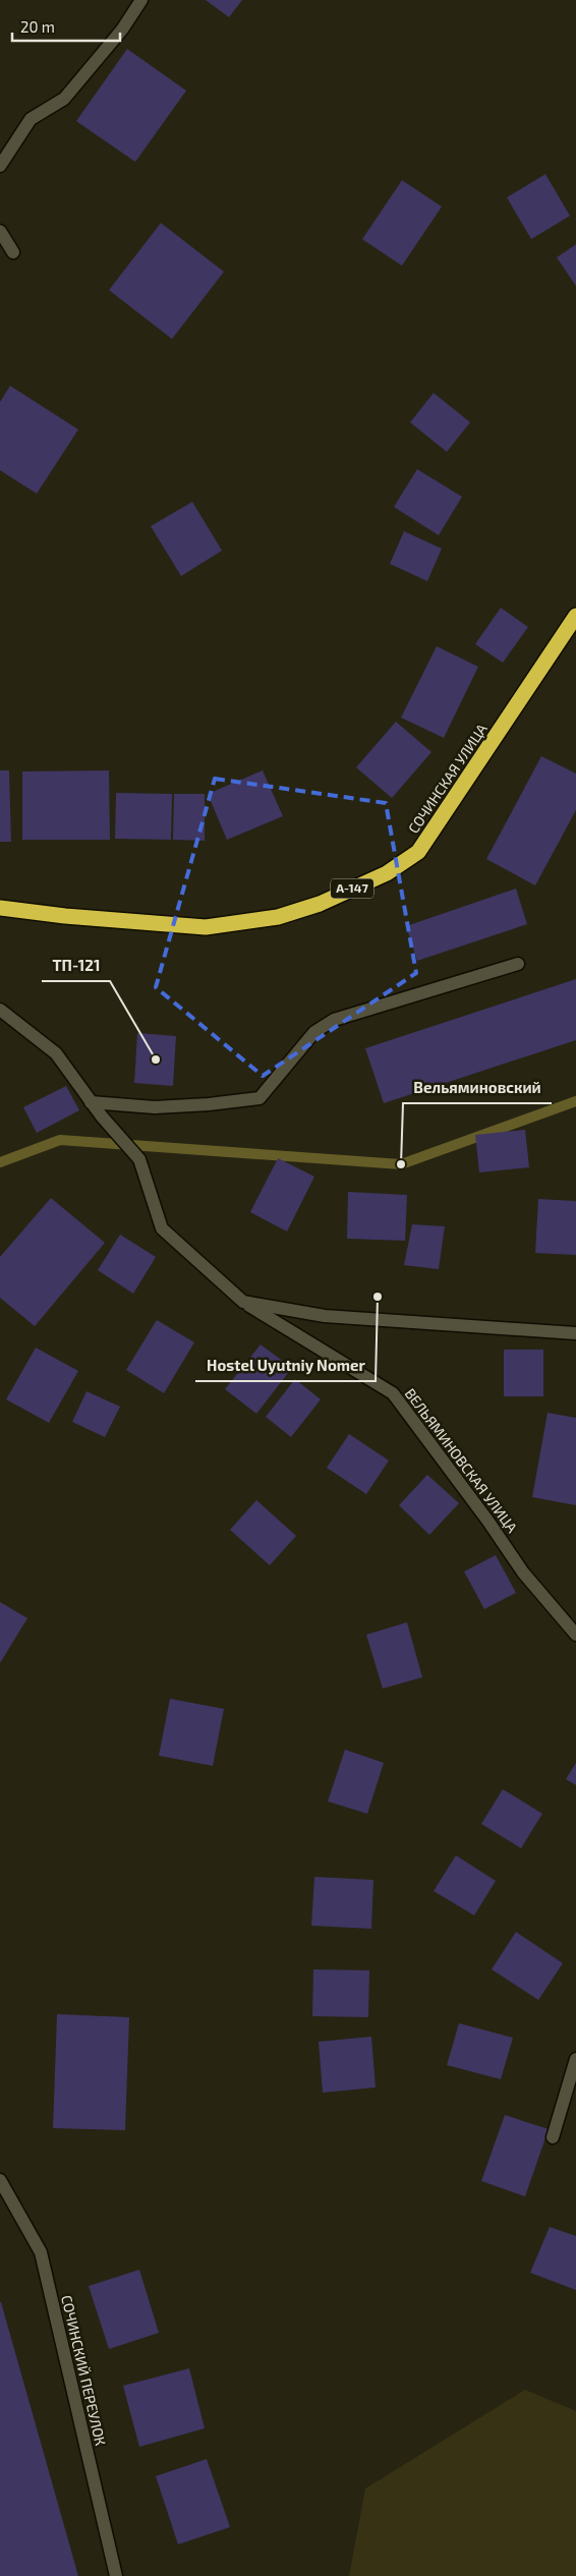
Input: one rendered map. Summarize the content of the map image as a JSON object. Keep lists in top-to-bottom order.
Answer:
{
  "streets": {
    "highway": ["СОЧИНСКАЯ УЛИЦА", "А-147"],
    "street": ["ВЕЛЬЯМИНОВСКАЯ УЛИЦА", "СОЧИНСКИЙ ПЕРЕУЛОК"]
  },
  "places": ["ТП-121", "Вельяминовский", "Hostel Uyutniy Nomer"],
  "scale_bar": "20 m"
}
